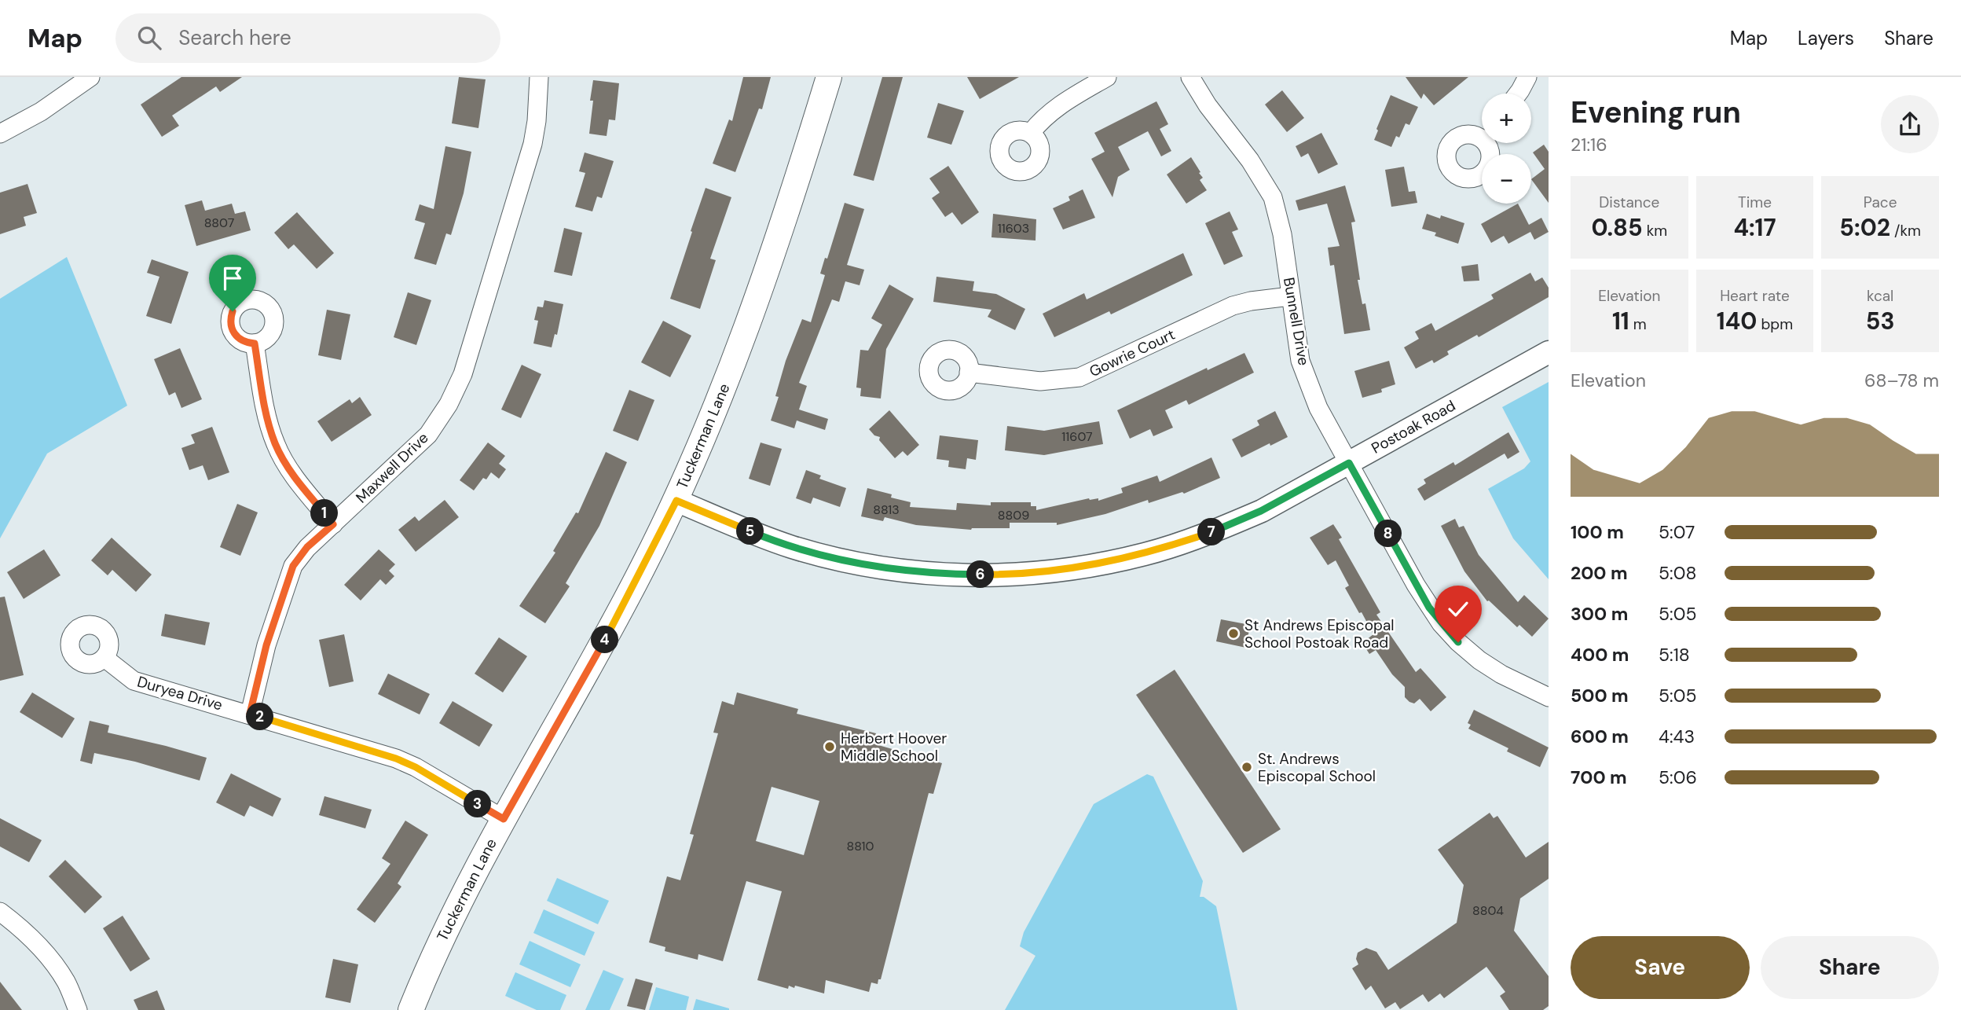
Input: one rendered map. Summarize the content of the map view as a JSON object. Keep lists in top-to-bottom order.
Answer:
{
  "streets": {
    "main road": ["Tuckerman Lane"],
    "street": [
      "Bunnell Drive",
      "Gowrie Court",
      "Postoak Road",
      "Maxwell Drive",
      "Duryea Drive"
    ]
  },
  "crossings": [
    ["Bunnell Drive", "Gowrie Court"],
    ["Bunnell Drive", "Postoak Road"],
    ["Postoak Road", "Tuckerman Lane"],
    ["Tuckerman Lane", "Duryea Drive"],
    ["Maxwell Drive", "Duryea Drive"]
  ],
  "places": ["St Andrews Episcopal School Postoak Road", "Herbert Hoover Middle School", "St. Andrews Episcopal School"],
  "house_numbers": [
    "8807",
    "11603",
    "11607",
    "8813",
    "8809",
    "8810",
    "8804"
  ],
  "page": {
    "header": "Map",
    "search": "Search here",
    "nav": ["Map", "Layers", "Share"],
    "heading": ["Evening run", "21:16"],
    "map_buttons": ["+", "−"],
    "stats": [
      ["Distance", "0.85 km"],
      ["Time", "4:17"],
      ["Pace", "5:02 /km"],
      ["Elevation", "11 m"],
      ["Heart rate", "140 bpm"],
      ["kcal", "53"]
    ],
    "chart": ["Elevation", "68–78 m"],
    "pins": [
      "1",
      "5",
      "7",
      "8",
      "6",
      "4",
      "2",
      "3"
    ],
    "list": [
      {
        "name": "100 m",
        "note": "5:07"
      },
      {
        "name": "200 m",
        "note": "5:08"
      },
      {
        "name": "300 m",
        "note": "5:05"
      },
      {
        "name": "400 m",
        "note": "5:18"
      },
      {
        "name": "500 m",
        "note": "5:05"
      },
      {
        "name": "600 m",
        "note": "4:43"
      },
      {
        "name": "700 m",
        "note": "5:06"
      }
    ],
    "buttons": ["Save", "Share"]
  }
}
